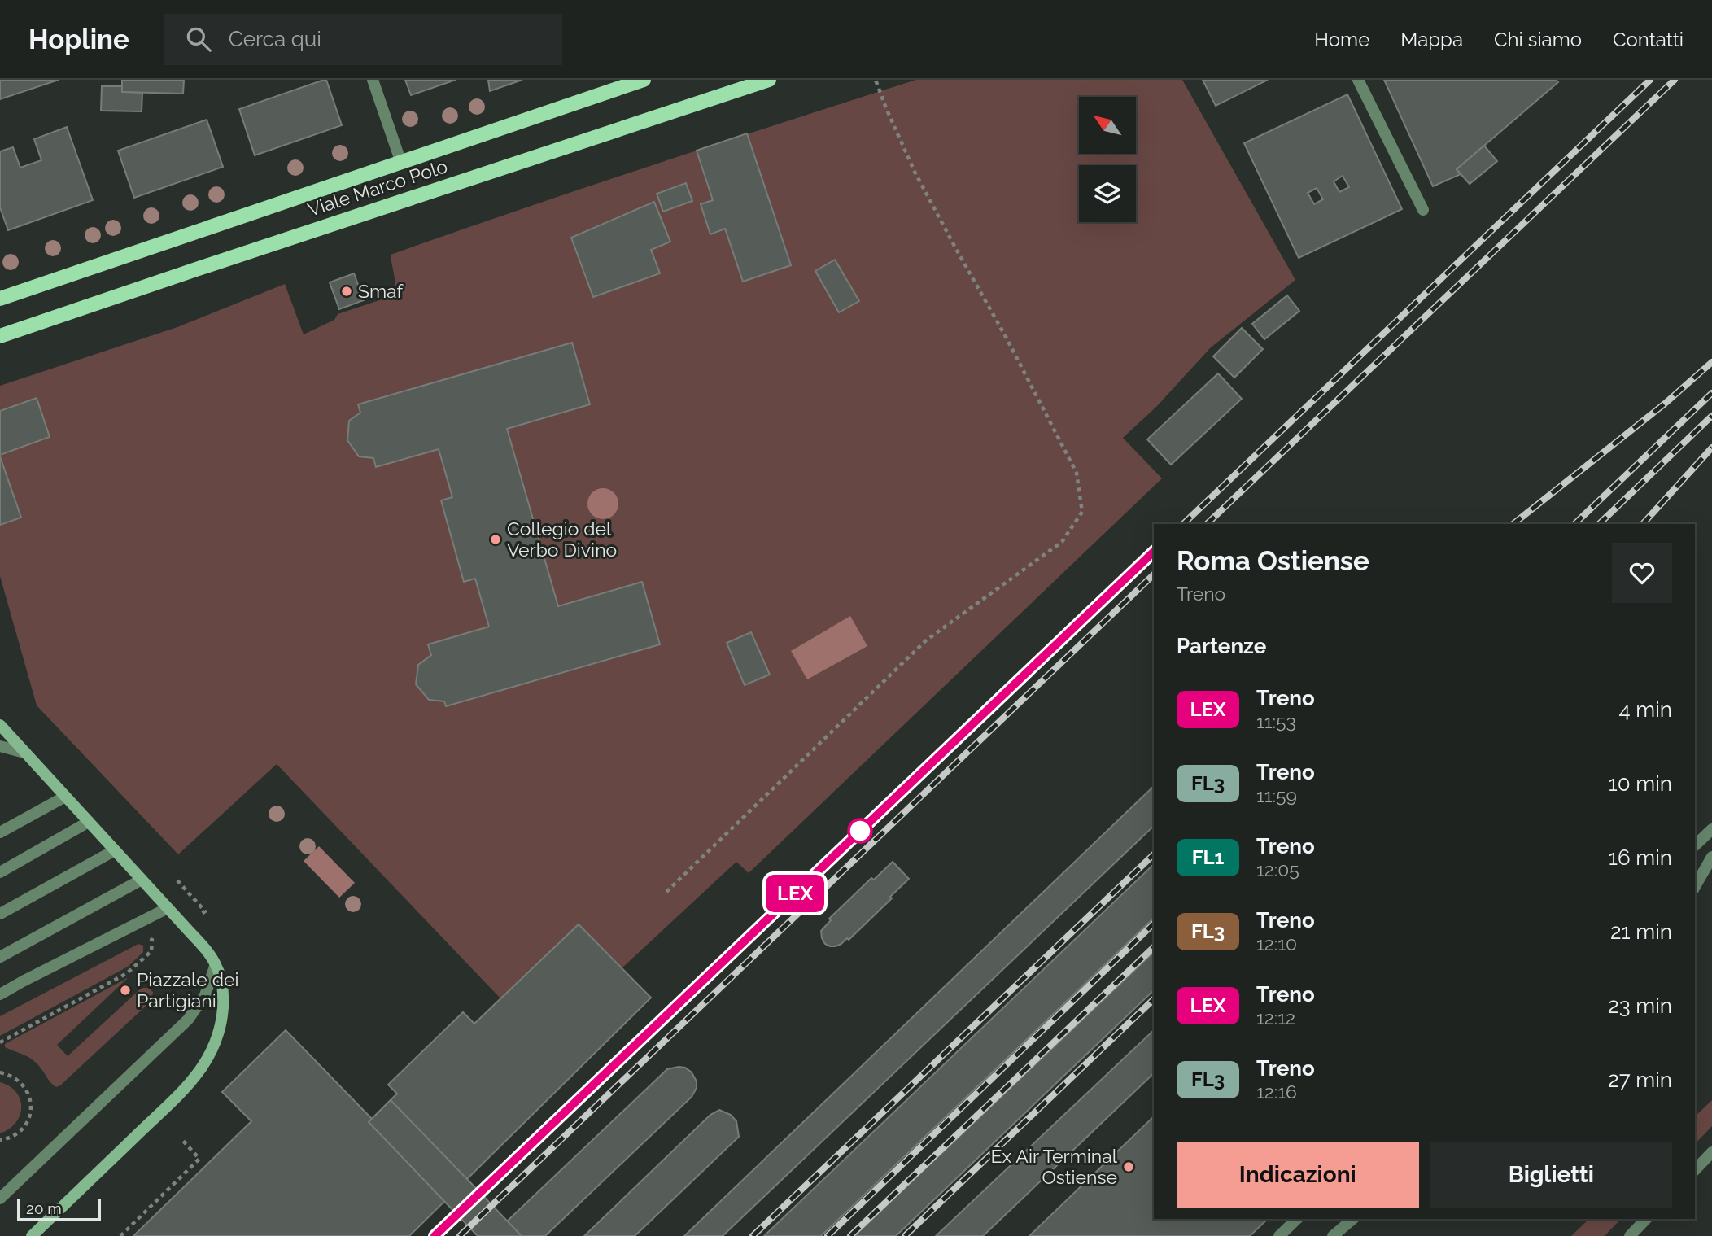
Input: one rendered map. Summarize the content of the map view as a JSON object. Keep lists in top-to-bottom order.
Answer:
{
  "streets": {
    "main road": ["Viale Marco Polo"]
  },
  "places": [
    "Smaf",
    "Collegio del Verbo Divino",
    "Piazzale dei Partigiani",
    "Ex Air Terminal Ostiense"
  ],
  "scale_bar": "20 m",
  "north": "top left",
  "page": {
    "header": "Hopline",
    "search": "Cerca qui",
    "nav": [
      "Home",
      "Mappa",
      "Chi siamo",
      "Contatti"
    ],
    "on_map": "LEX",
    "heading": [
      ["Roma Ostiense", "Treno"],
      "Partenze"
    ],
    "list": [
      {
        "mark": "LEX",
        "name": "Treno",
        "note": "11:53",
        "value": "4 min"
      },
      {
        "mark": "FL3",
        "name": "Treno",
        "note": "11:59",
        "value": "10 min"
      },
      {
        "mark": "FL1",
        "name": "Treno",
        "note": "12:05",
        "value": "16 min"
      },
      {
        "mark": "FL3",
        "name": "Treno",
        "note": "12:10",
        "value": "21 min"
      },
      {
        "mark": "LEX",
        "name": "Treno",
        "note": "12:12",
        "value": "23 min"
      },
      {
        "mark": "FL3",
        "name": "Treno",
        "note": "12:16",
        "value": "27 min"
      }
    ],
    "buttons": ["Indicazioni", "Biglietti"],
    "scale": "20 m"
  }
}
